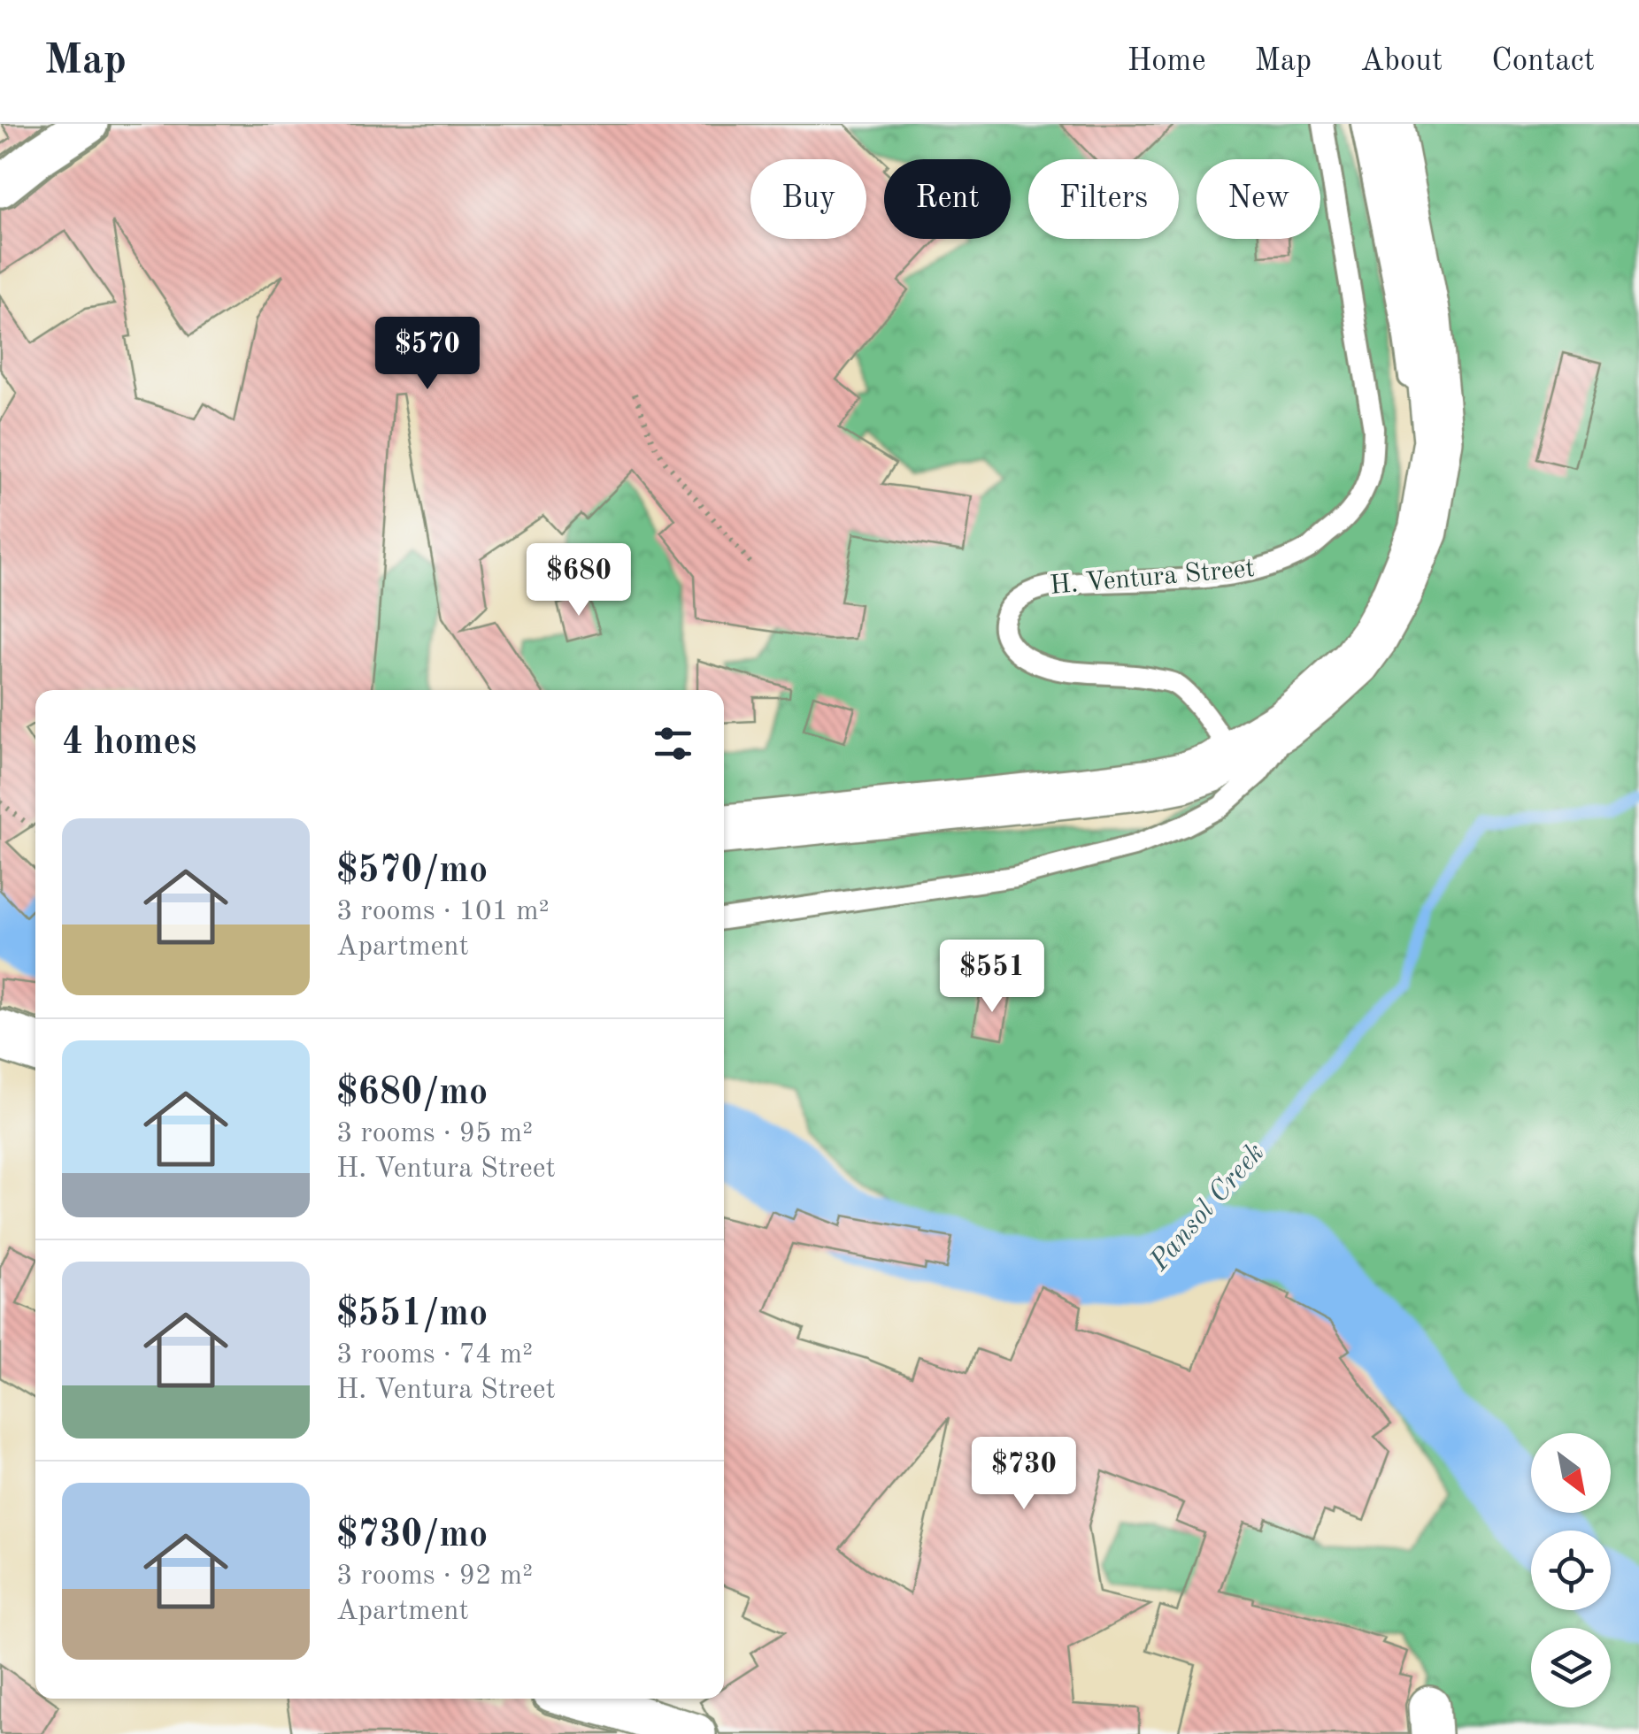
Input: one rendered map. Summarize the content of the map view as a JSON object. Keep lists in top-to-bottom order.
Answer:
{
  "streets": {
    "lane": ["H. Ventura Street"]
  },
  "water": ["Pansol Creek"],
  "north": "bottom right",
  "page": {
    "header": "Map",
    "nav": [
      "Home",
      "Map",
      "About",
      "Contact"
    ],
    "chip": [
      "Buy",
      "Rent",
      "Filters",
      "New"
    ],
    "price": [
      "$570",
      "$680",
      "$551",
      "$730"
    ],
    "heading": "4 homes",
    "list": [
      {
        "name": "$570/mo",
        "note": "3 rooms · 101 m² · Apartment"
      },
      {
        "name": "$680/mo",
        "note": "3 rooms · 95 m² · H. Ventura Street"
      },
      {
        "name": "$551/mo",
        "note": "3 rooms · 74 m² · H. Ventura Street"
      },
      {
        "name": "$730/mo",
        "note": "3 rooms · 92 m² · Apartment"
      }
    ]
  }
}
